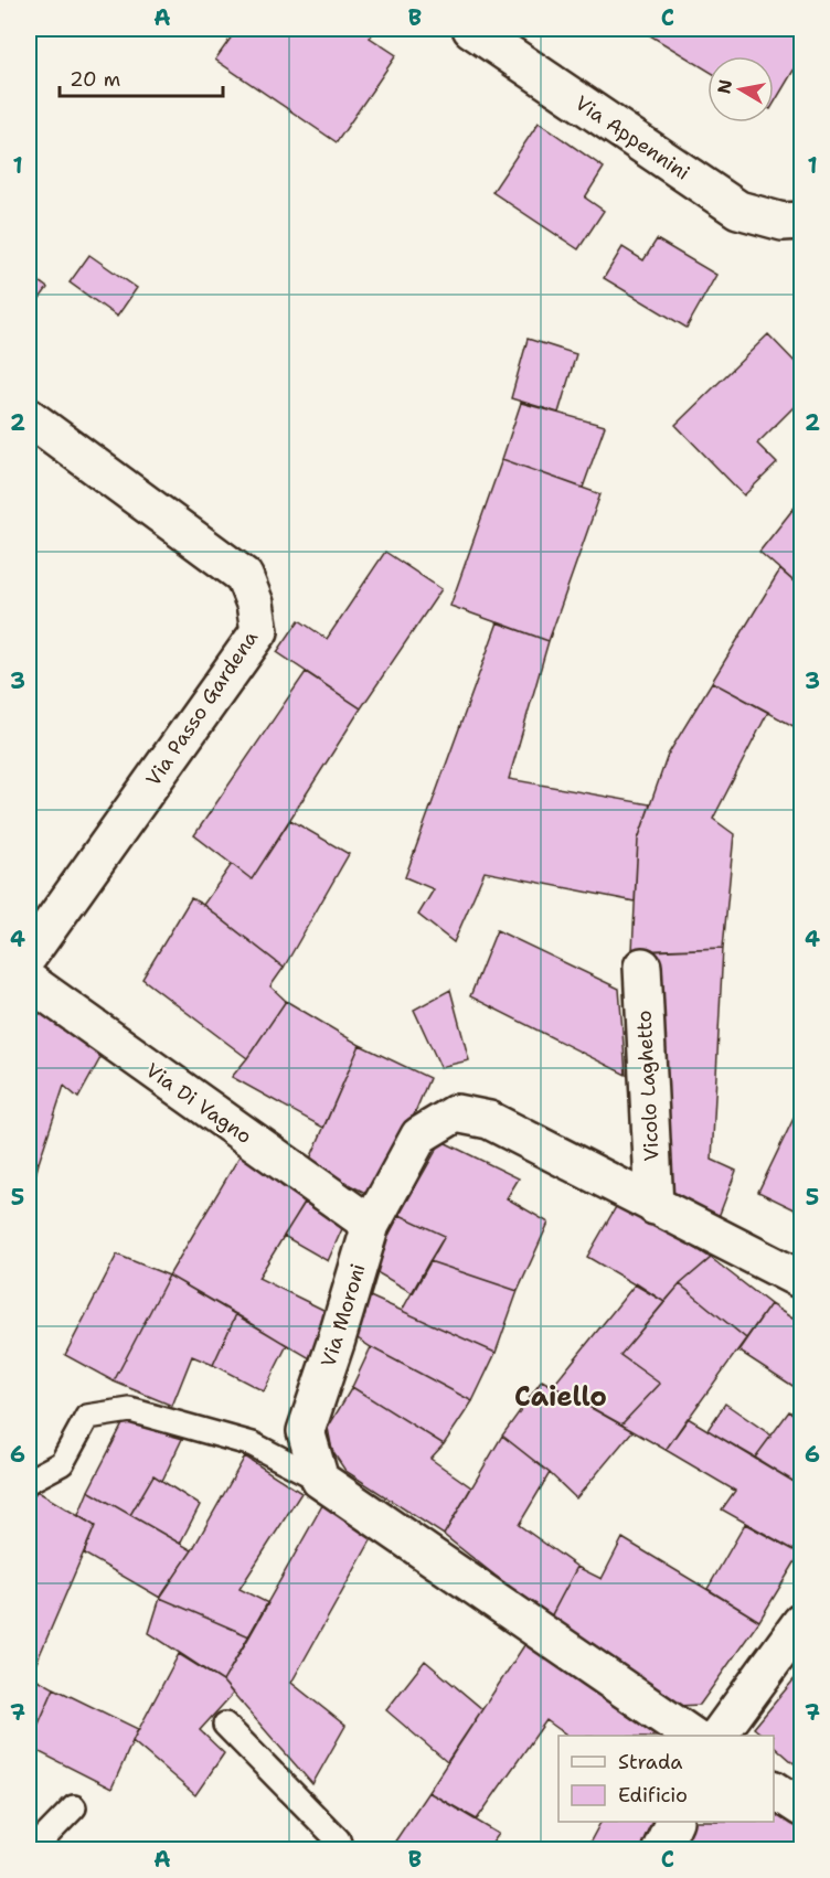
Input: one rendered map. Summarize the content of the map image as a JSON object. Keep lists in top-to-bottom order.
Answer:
{
  "streets": {
    "street": [
      "Via Appennini",
      "Via Passo Gardena",
      "Vicolo Laghetto",
      "Via Di Vagno",
      "Via Moroni"
    ]
  },
  "crossings": [
    ["Vicolo Laghetto", "Via Moroni"],
    ["Via Di Vagno", "Via Moroni"]
  ],
  "districts": ["Caiello"],
  "legend": ["Strada", "Edificio"],
  "scale_bar": "20 m",
  "north": "left",
  "grid": {
    "columns": ["A", "B", "C"],
    "rows": [
      "1",
      "2",
      "3",
      "4",
      "5",
      "6",
      "7"
    ]
  }
}
